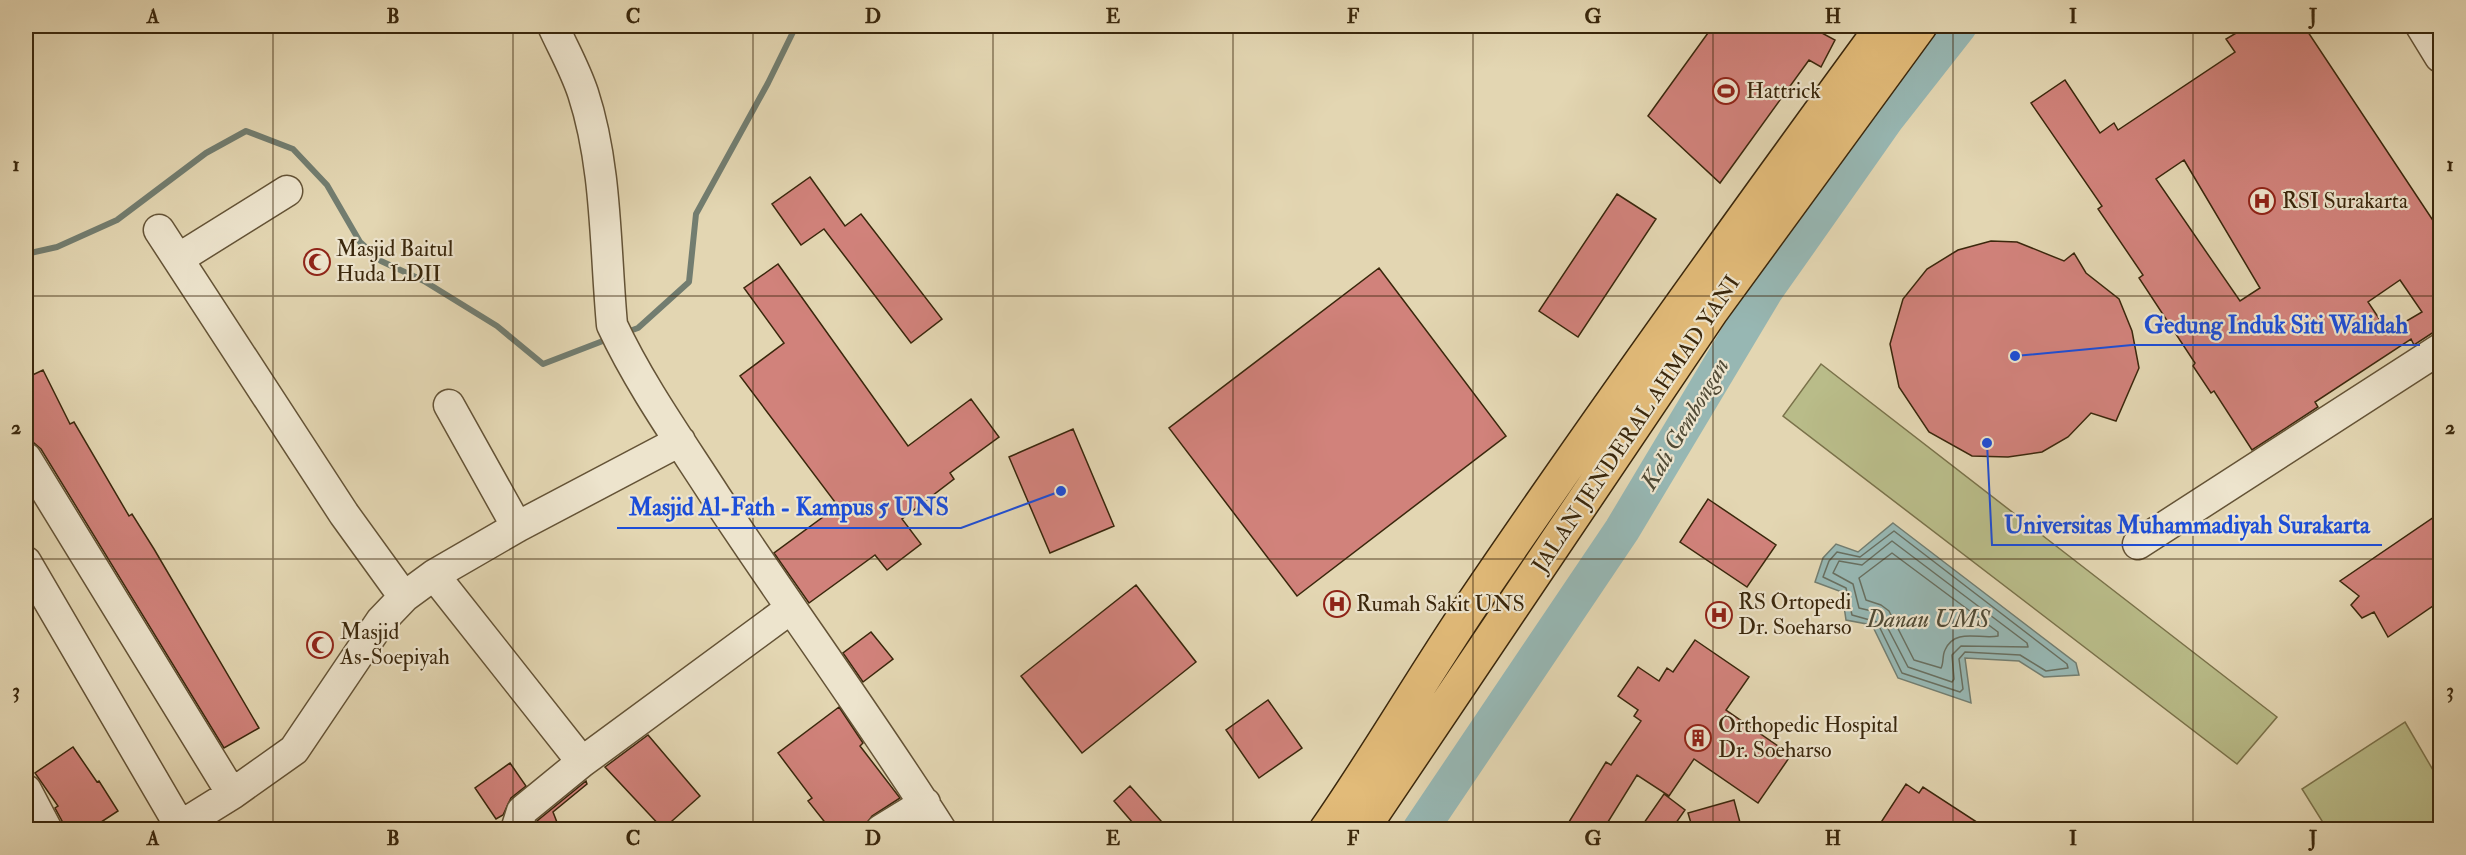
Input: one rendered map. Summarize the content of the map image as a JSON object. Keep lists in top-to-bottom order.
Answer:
{
  "streets": {
    "highway": ["JALAN JENDERAL AHMAD YANI"]
  },
  "water": ["Kali Gembongan", "Danau UMS"],
  "places": {
    "sports": ["Hattrick"],
    "hospital": ["RSI Surakarta", "Rumah Sakit UNS", "RS Ortopedi Dr. Soeharso"],
    "mosque": ["Masjid Baitul Huda LDII", "Masjid As-Soepiyah"],
    "other": ["Gedung Induk Siti Walidah", "Universitas Muhammadiyah Surakarta", "Masjid Al-Fath - Kampus 5 UNS"],
    "building": ["Orthopedic Hospital Dr. Soeharso"]
  },
  "grid": {
    "columns": [
      "A",
      "B",
      "C",
      "D",
      "E",
      "F",
      "G",
      "H",
      "I",
      "J"
    ],
    "rows": ["1", "2", "3"]
  }
}
